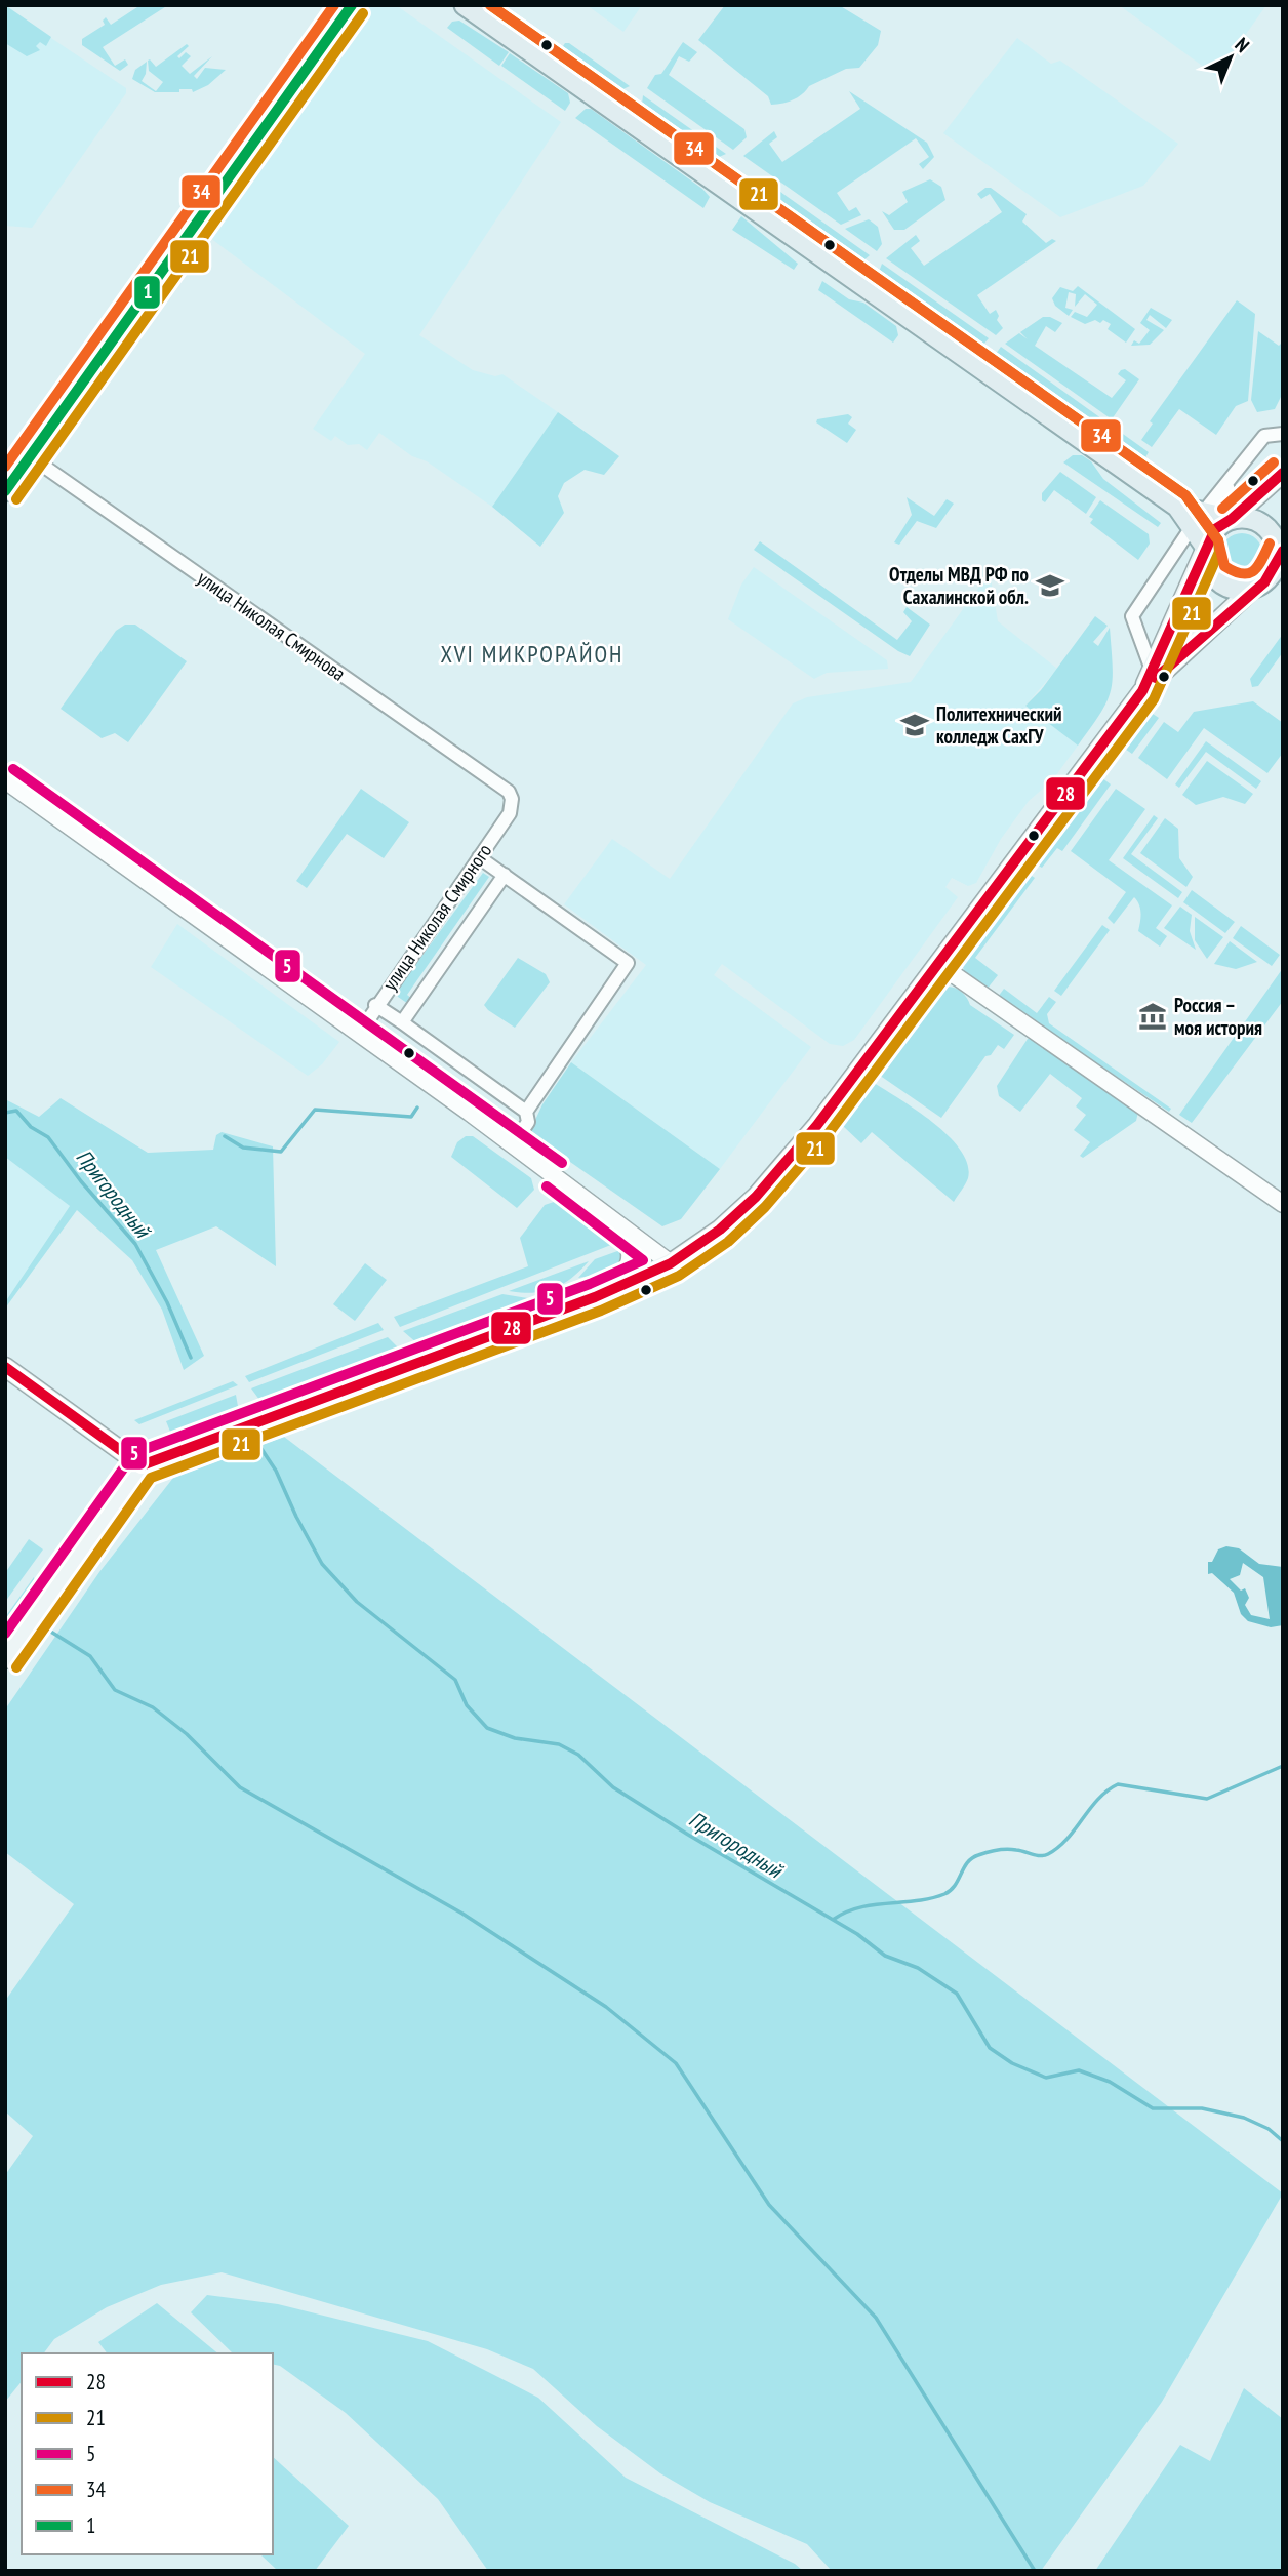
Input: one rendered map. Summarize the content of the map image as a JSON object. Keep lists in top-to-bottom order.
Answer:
{
  "streets": {
    "street": ["улица Николая Смирнова", "улица Николая Смирного"]
  },
  "crossings": [
    ["улица Николая Смирнова", "улица Николая Смирного"]
  ],
  "districts": ["XVI МИКРОРАЙОН"],
  "water": ["Пригородный"],
  "places": {
    "school or university": ["Отделы МВД РФ по Сахалинской обл.", "Политехнический колледж СахГУ"],
    "museum": ["Россия – моя история"]
  },
  "lines": [
    "transit line 21",
    "transit line 34",
    "transit line 1",
    "transit line 28",
    "transit line 5"
  ],
  "legend": [
    "28",
    "21",
    "5",
    "34",
    "1"
  ],
  "north": "top right"
}
